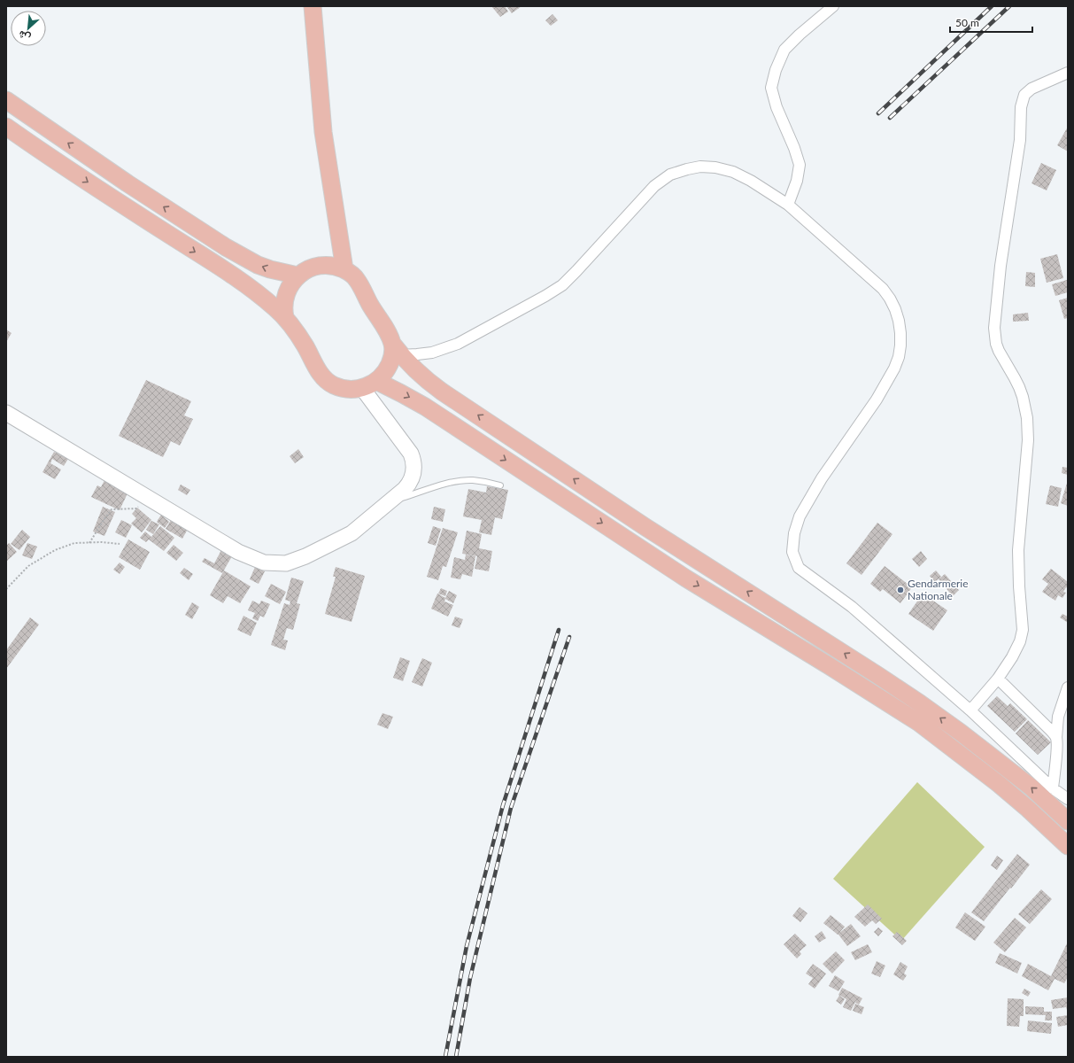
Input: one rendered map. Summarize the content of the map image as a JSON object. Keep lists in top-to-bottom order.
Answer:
{
  "places": ["Gendarmerie Nationale"],
  "scale_bar": "50 m",
  "north": "bottom left"
}
